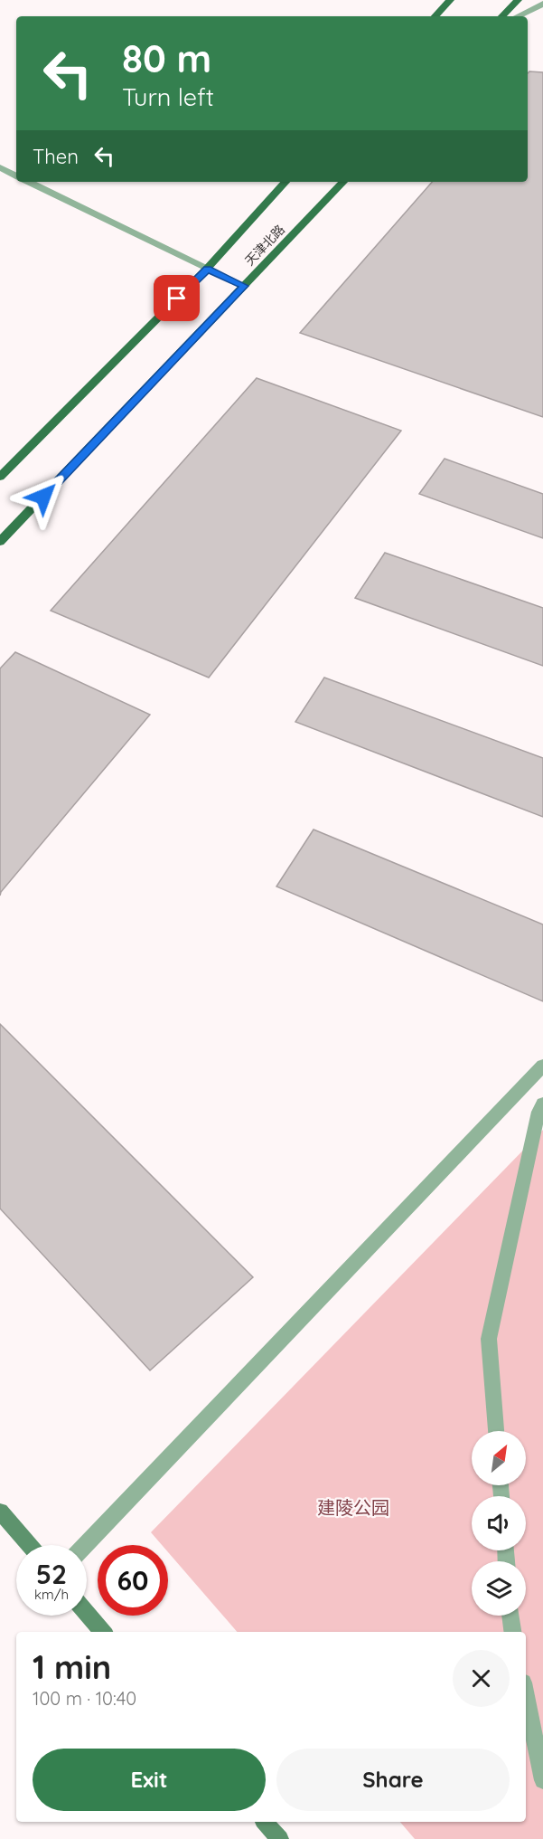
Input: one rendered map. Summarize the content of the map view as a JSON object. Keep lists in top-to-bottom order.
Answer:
{
  "streets": {
    "main road": ["天津北路"]
  },
  "parks": ["建陵公园"],
  "north": "top right",
  "page": {
    "turn": ["80 m", "Turn left"],
    "then": "Then",
    "speed": "52 km/h",
    "limit": "60",
    "heading": ["1 min", "100 m · 10:40"],
    "buttons": ["Exit", "Share"]
  }
}
